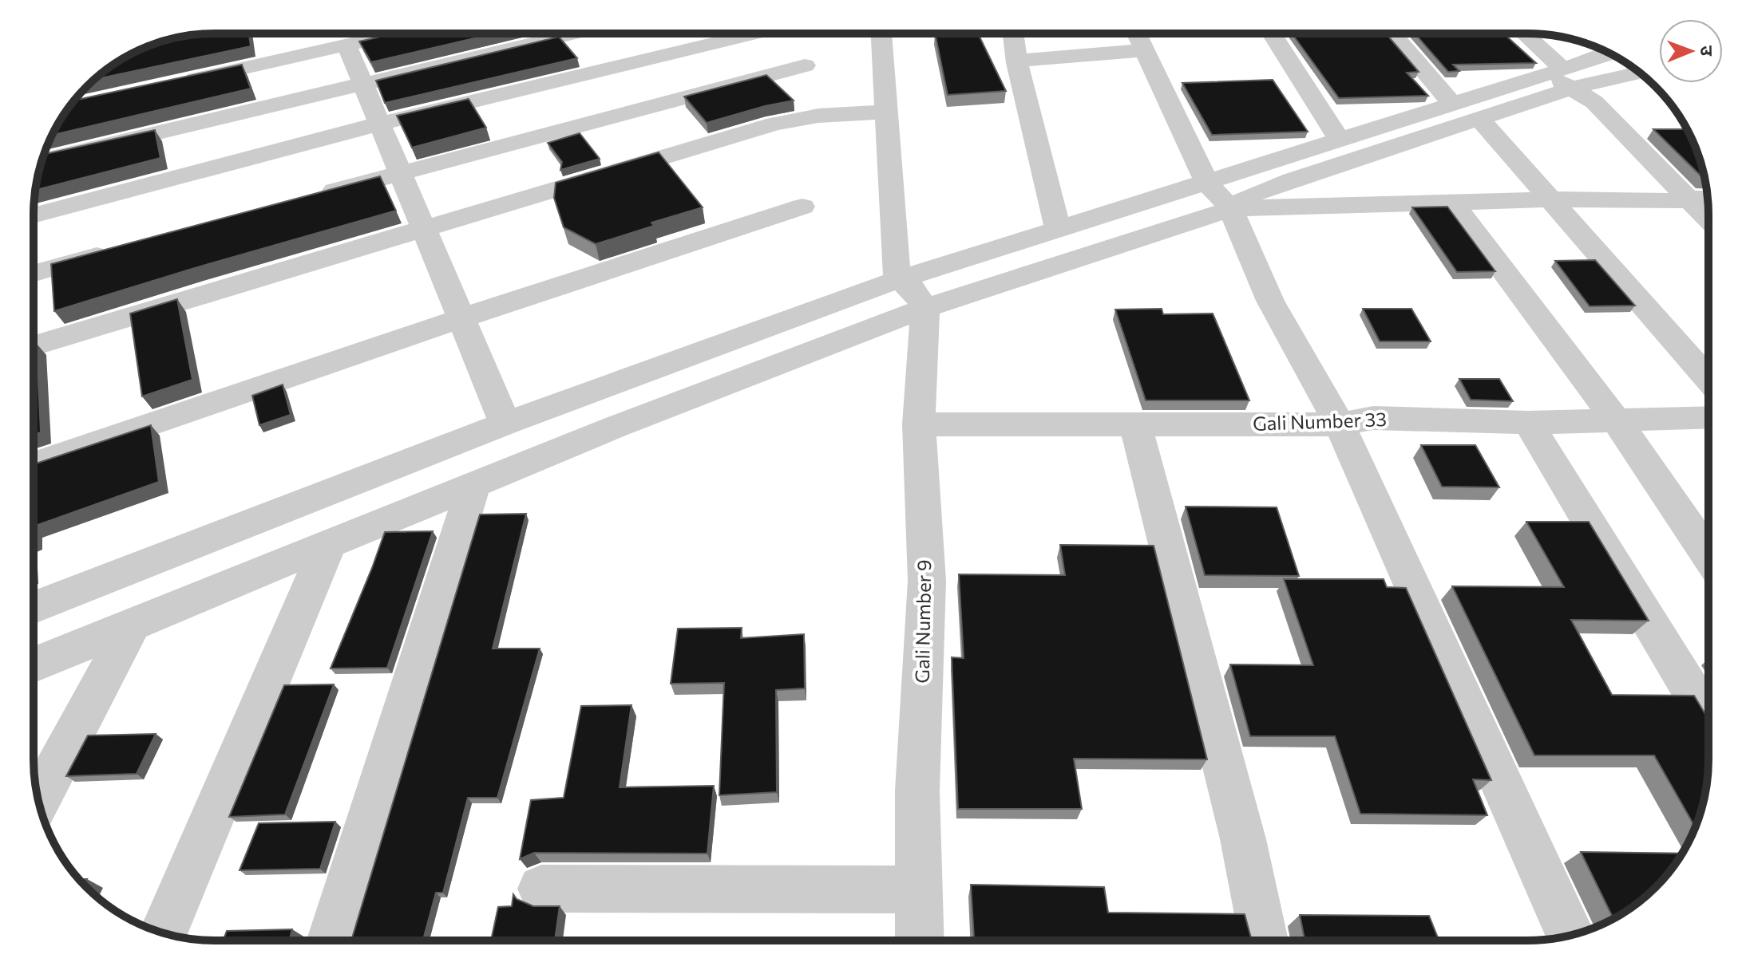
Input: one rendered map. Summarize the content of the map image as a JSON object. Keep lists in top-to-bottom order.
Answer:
{
  "streets": {
    "street": ["Gali Number 33", "Gali Number 9"]
  },
  "crossings": [
    ["Gali Number 33", "Gali Number 9"]
  ],
  "north": "right"
}
